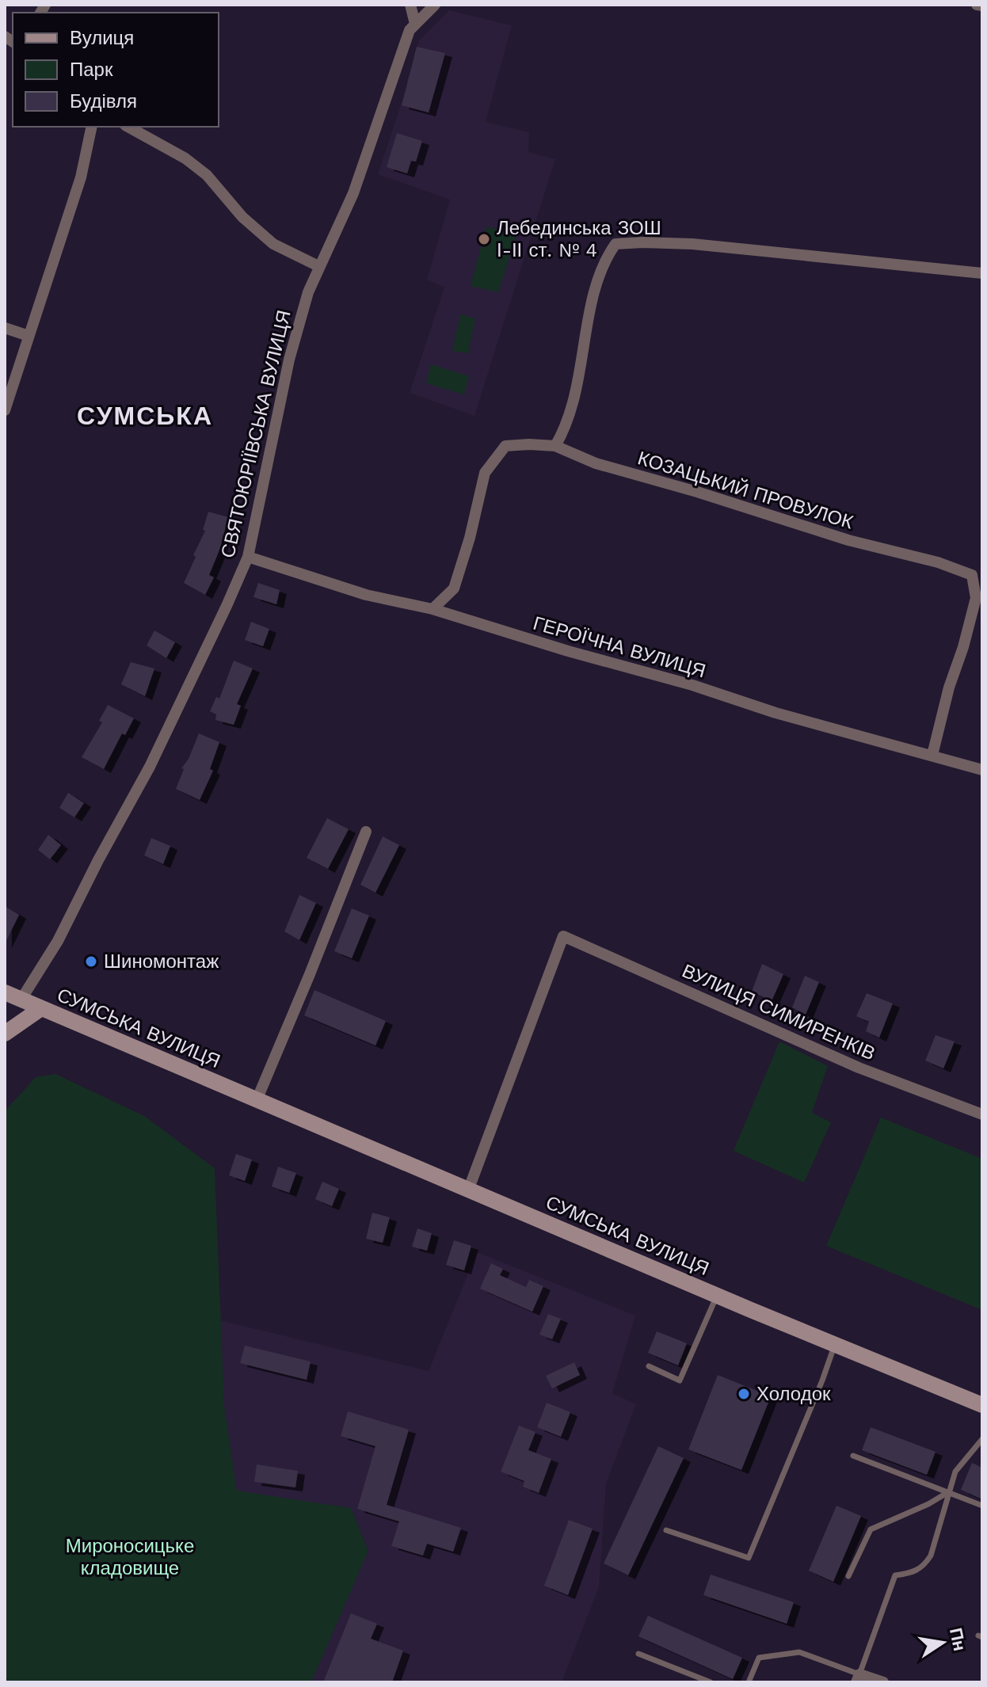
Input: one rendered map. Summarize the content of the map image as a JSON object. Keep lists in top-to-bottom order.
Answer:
{
  "streets": {
    "main road": ["СУМСЬКА ВУЛИЦЯ"],
    "street": [
      "СВЯТОЮРІЇВСЬКА ВУЛИЦЯ",
      "КОЗАЦЬКИЙ ПРОВУЛОК",
      "ГЕРОЇЧНА ВУЛИЦЯ",
      "ВУЛИЦЯ СИМИРЕНКІВ"
    ]
  },
  "crossings": [
    ["СВЯТОЮРІЇВСЬКА ВУЛИЦЯ", "ГЕРОЇЧНА ВУЛИЦЯ"],
    ["СВЯТОЮРІЇВСЬКА ВУЛИЦЯ", "СУМСЬКА ВУЛИЦЯ"],
    ["КОЗАЦЬКИЙ ПРОВУЛОК", "ГЕРОЇЧНА ВУЛИЦЯ"],
    ["ВУЛИЦЯ СИМИРЕНКІВ", "СУМСЬКА ВУЛИЦЯ"]
  ],
  "districts": ["СУМСЬКА"],
  "parks": ["Мироносицьке кладовище"],
  "places": ["Лебединська ЗОШ І-ІІ ст. № 4", "Шиномонтаж", "Холодок"],
  "legend": ["Вулиця", "Парк", "Будівля"],
  "north": "right"
}
